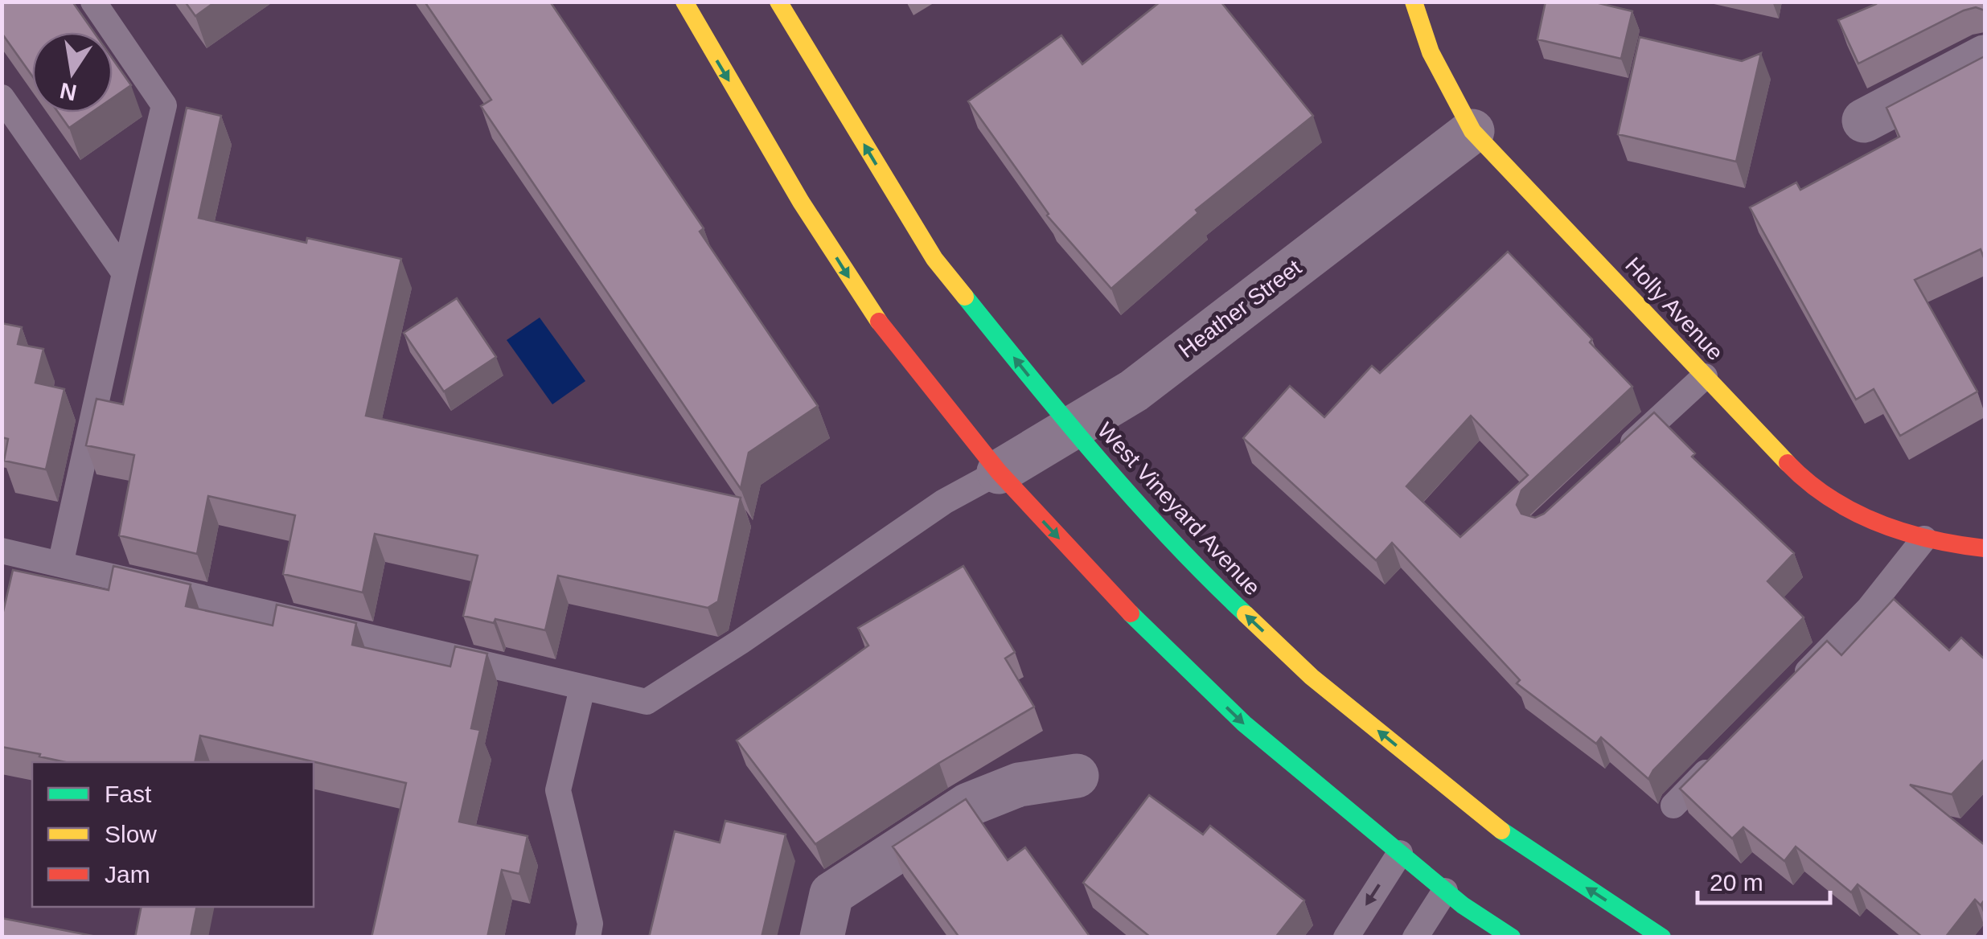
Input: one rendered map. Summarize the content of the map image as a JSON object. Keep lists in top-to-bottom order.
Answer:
{
  "streets": {
    "main road": ["Holly Avenue", "West Vineyard Avenue"],
    "street": ["Heather Street"]
  },
  "crossings": [
    ["Heather Street", "Holly Avenue"],
    ["Heather Street", "West Vineyard Avenue"]
  ],
  "legend": ["Fast", "Slow", "Jam"],
  "scale_bar": "20 m",
  "north": "bottom"
}
